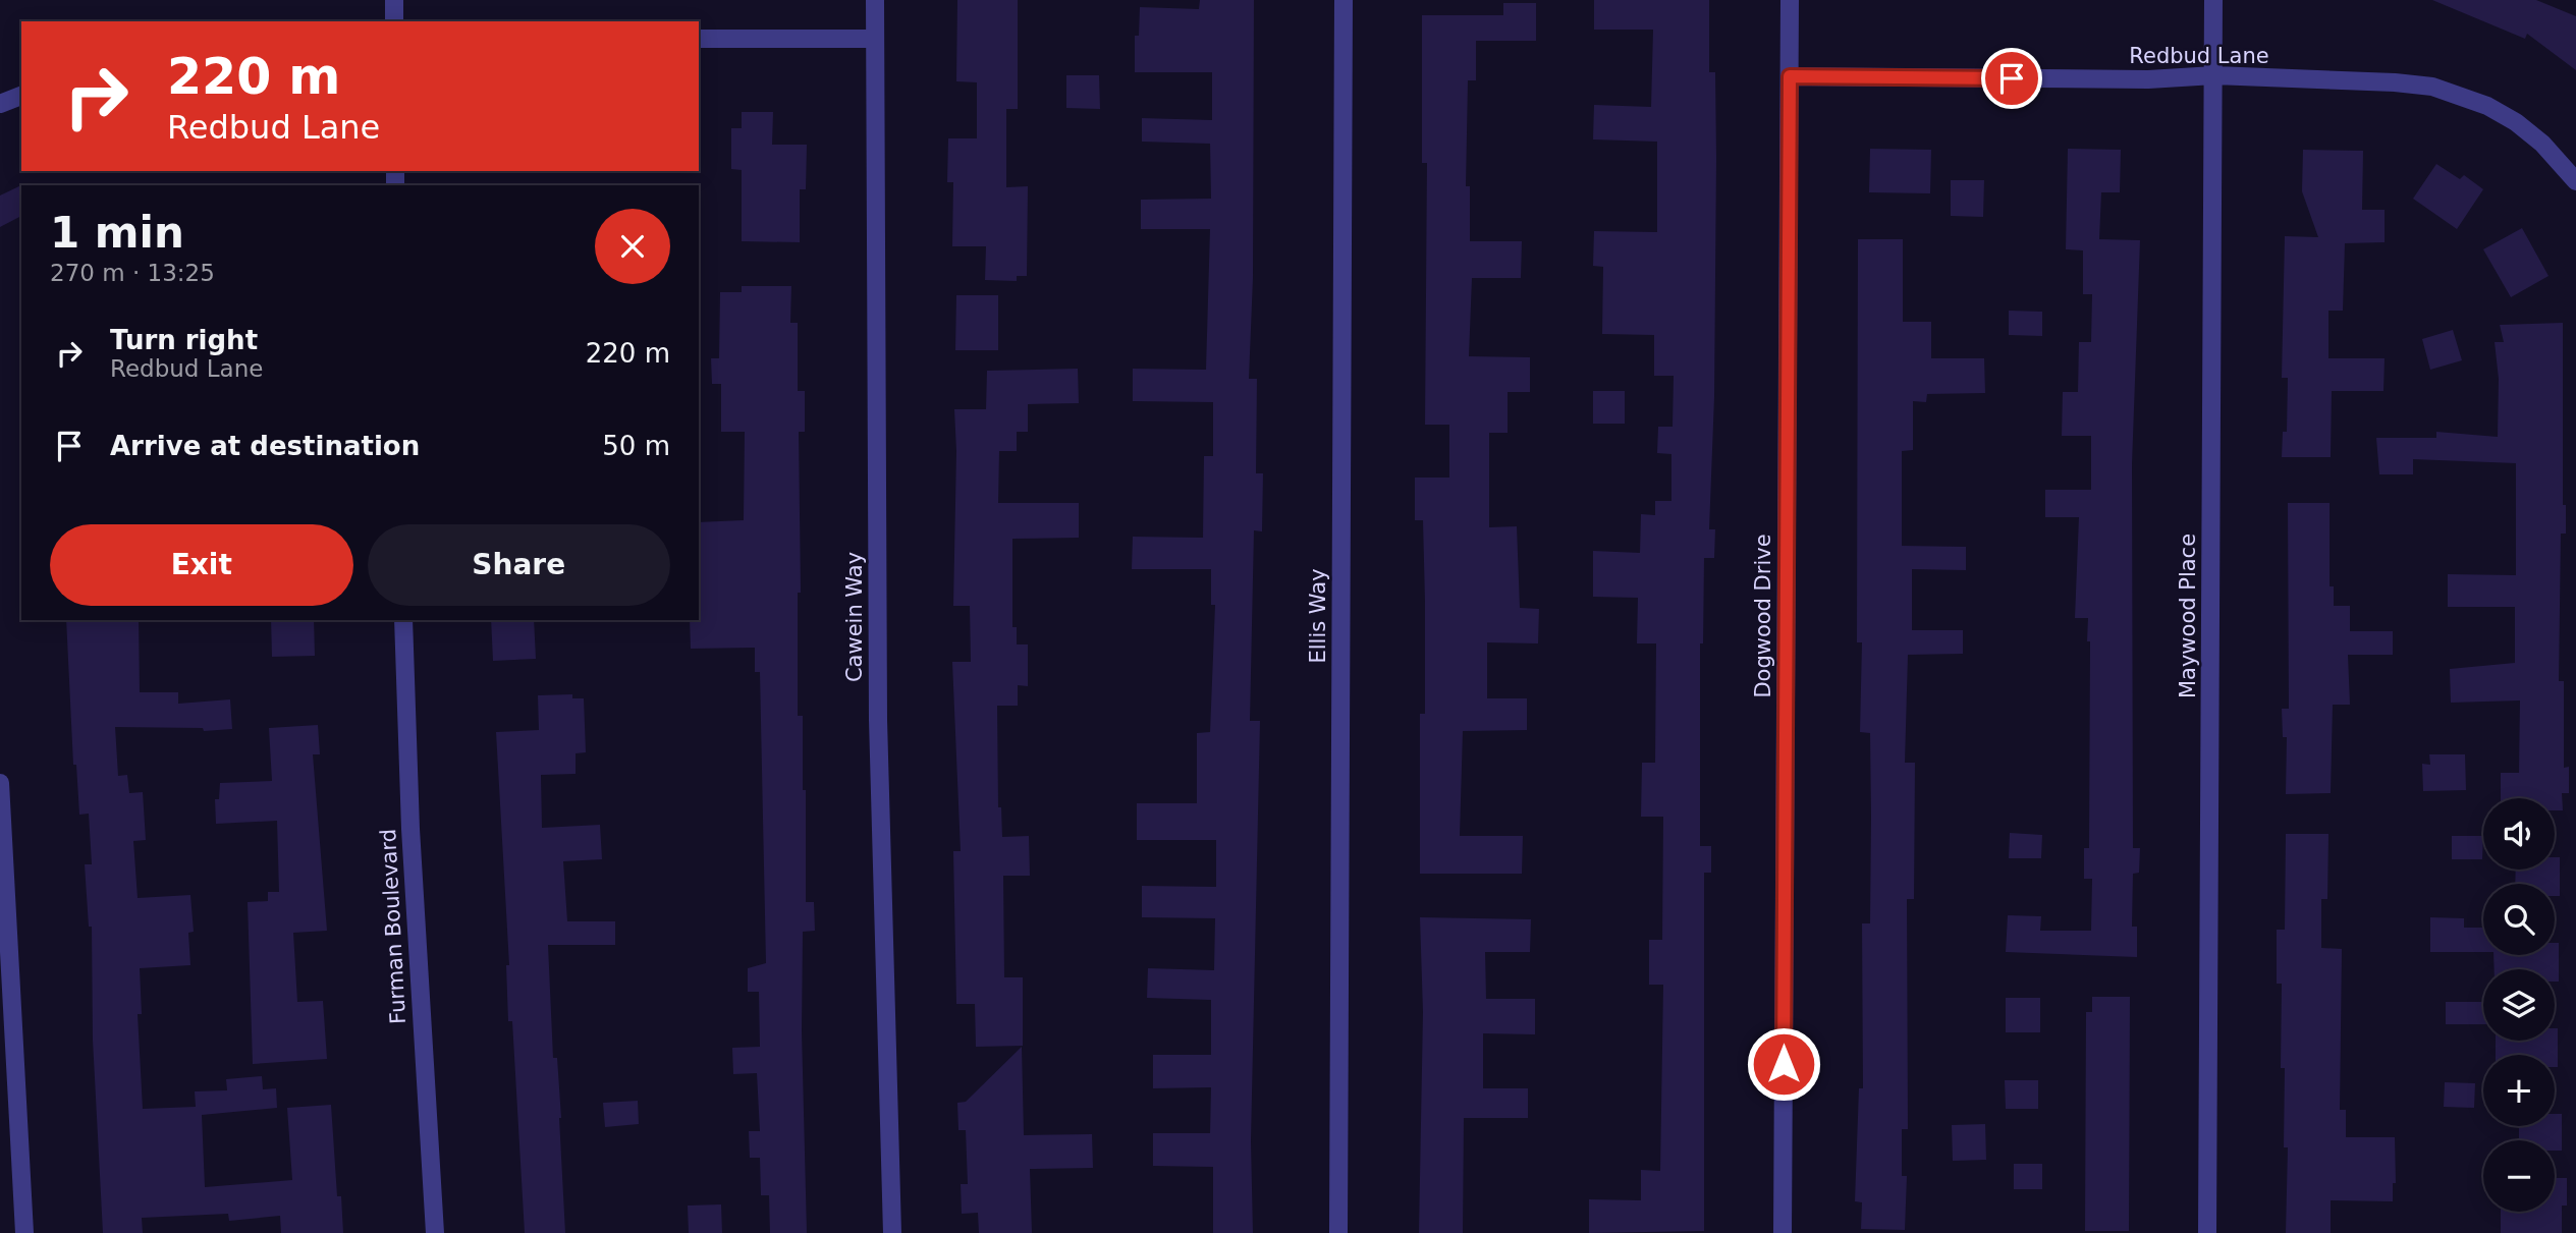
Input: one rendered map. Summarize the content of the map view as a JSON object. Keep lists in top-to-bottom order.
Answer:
{
  "streets": {
    "street": [
      "Redbud Lane",
      "Ellis Way",
      "Dogwood Drive",
      "Maywood Place",
      "Cawein Way",
      "Furman Boulevard"
    ]
  },
  "crossings": [
    ["Redbud Lane", "Dogwood Drive"],
    ["Redbud Lane", "Maywood Place"]
  ],
  "page": {
    "turn": ["220 m", "Redbud Lane"],
    "heading": ["1 min", "270 m · 13:25"],
    "list": [
      {
        "name": "Turn right",
        "note": "Redbud Lane",
        "value": "220 m"
      },
      {
        "name": "Arrive at destination",
        "value": "50 m"
      }
    ],
    "buttons": ["Exit", "Share"],
    "map_buttons": ["+", "−"]
  }
}
